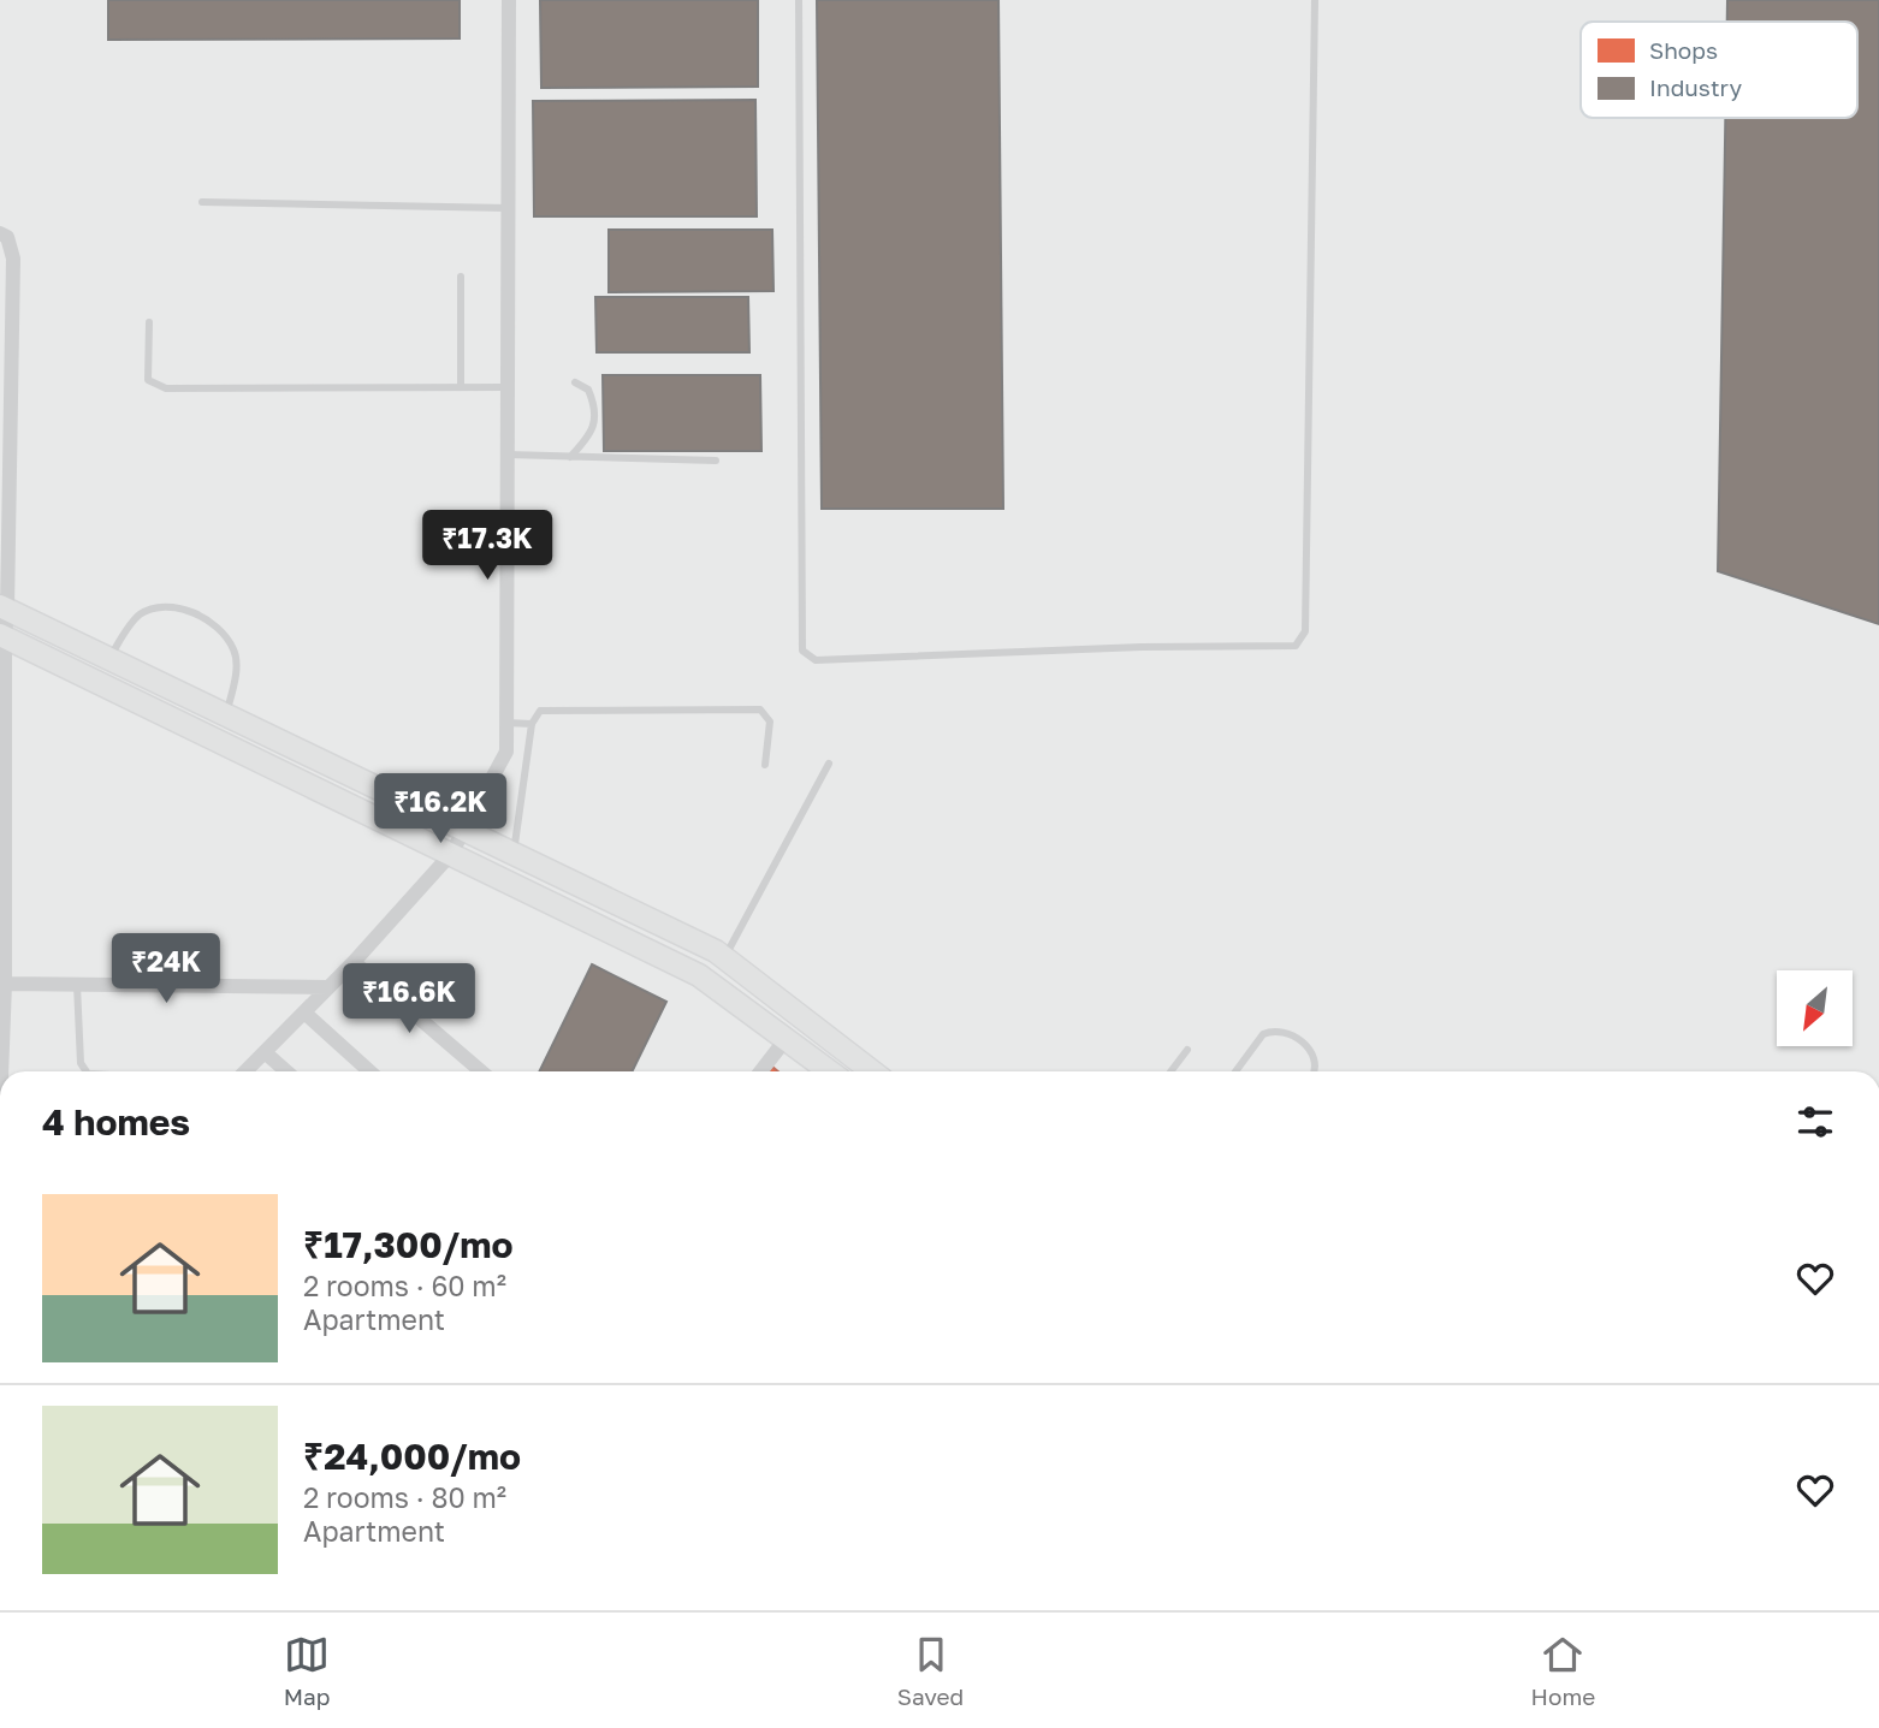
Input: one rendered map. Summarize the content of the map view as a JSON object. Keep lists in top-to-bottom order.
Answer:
{
  "legend": ["Shops", "Industry"],
  "north": "bottom left",
  "page": {
    "price": [
      "₹17.3K",
      "₹16.2K",
      "₹24K",
      "₹16.6K"
    ],
    "heading": "4 homes",
    "list": [
      {
        "name": "₹17,300/mo",
        "note": "2 rooms · 60 m² · Apartment"
      },
      {
        "name": "₹24,000/mo",
        "note": "2 rooms · 80 m² · Apartment"
      }
    ],
    "tabs": ["Map", "Saved", "Home"]
  }
}
